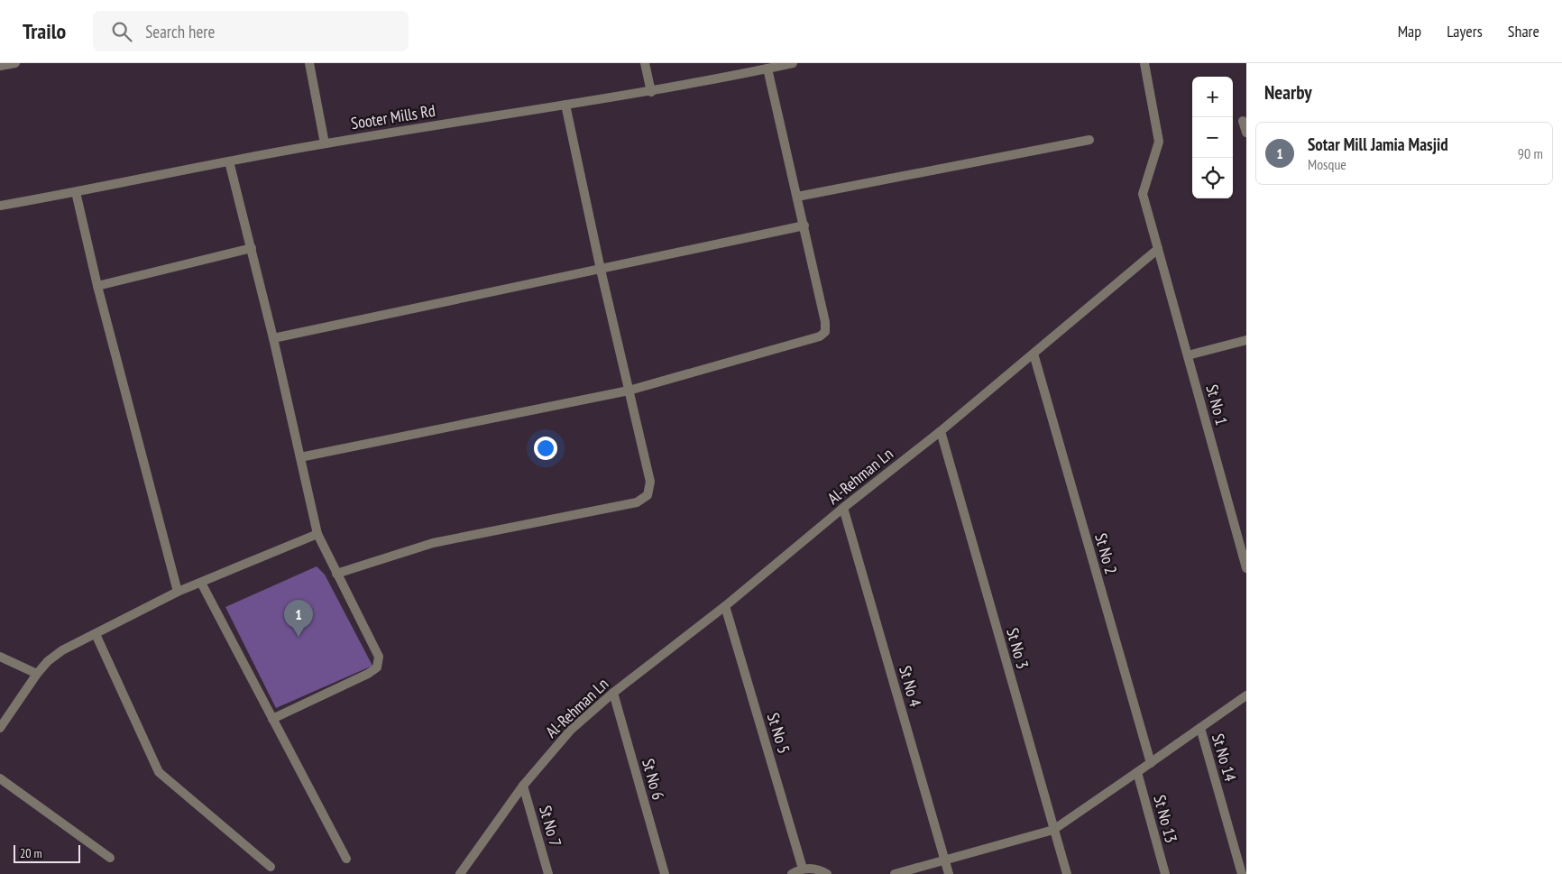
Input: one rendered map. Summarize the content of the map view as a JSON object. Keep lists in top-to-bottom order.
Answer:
{
  "streets": {
    "street": [
      "Sooter Mills Rd",
      "St No 1",
      "Al-Rehman Ln",
      "St No 2",
      "St No 3",
      "St No 4",
      "St No 5",
      "St No 14",
      "St No 6",
      "St No 13",
      "St No 7"
    ]
  },
  "crossings": [
    ["St No 1", "Al-Rehman Ln"],
    ["Al-Rehman Ln", "St No 2"],
    ["Al-Rehman Ln", "St No 3"],
    ["Al-Rehman Ln", "St No 4"],
    ["Al-Rehman Ln", "St No 5"],
    ["Al-Rehman Ln", "St No 6"],
    ["Al-Rehman Ln", "St No 7"]
  ],
  "scale_bar": "20 m",
  "page": {
    "header": "Trailo",
    "search": "Search here",
    "nav": ["Map", "Layers", "Share"],
    "heading": "Nearby",
    "map_buttons": ["+", "−"],
    "list": [
      {
        "mark": "1",
        "name": "Sotar Mill Jamia Masjid",
        "note": "Mosque",
        "value": "90 m"
      }
    ],
    "pins": "1",
    "scale": "20 m"
  }
}
